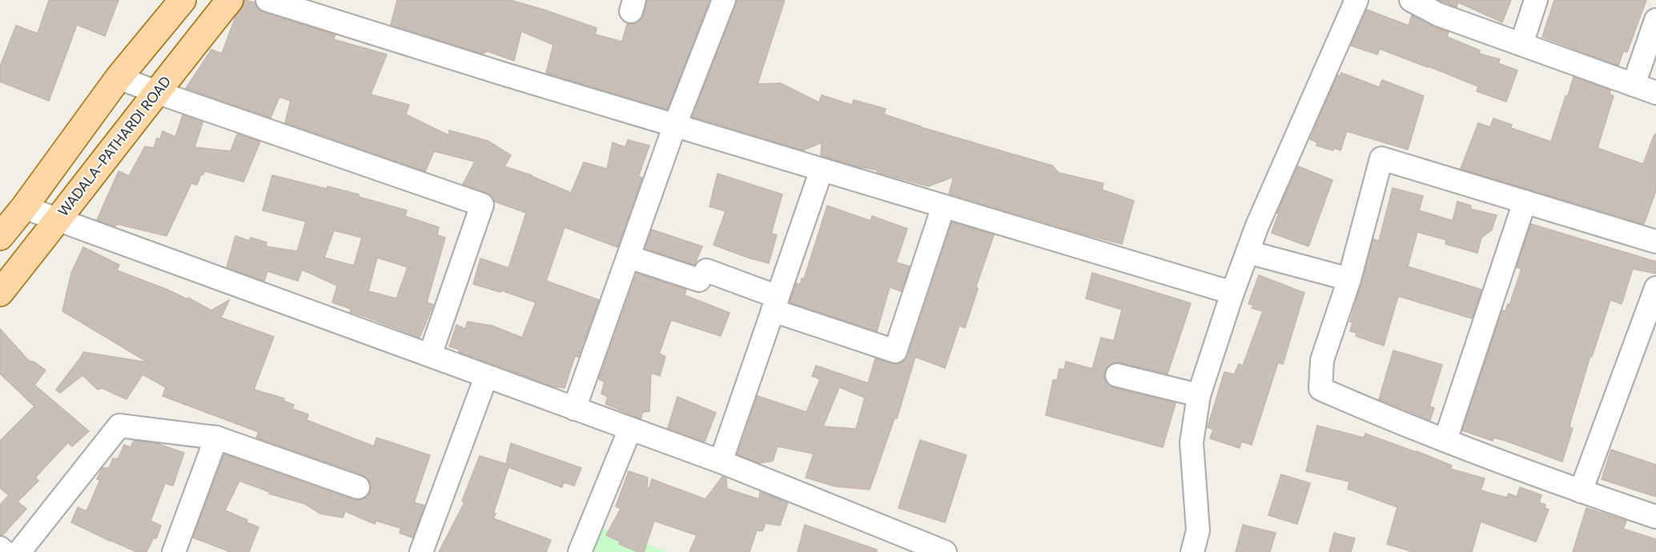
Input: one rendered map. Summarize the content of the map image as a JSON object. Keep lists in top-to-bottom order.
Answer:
{
  "streets": {
    "main road": ["WADALA-PATHARDI ROAD"]
  }
}
